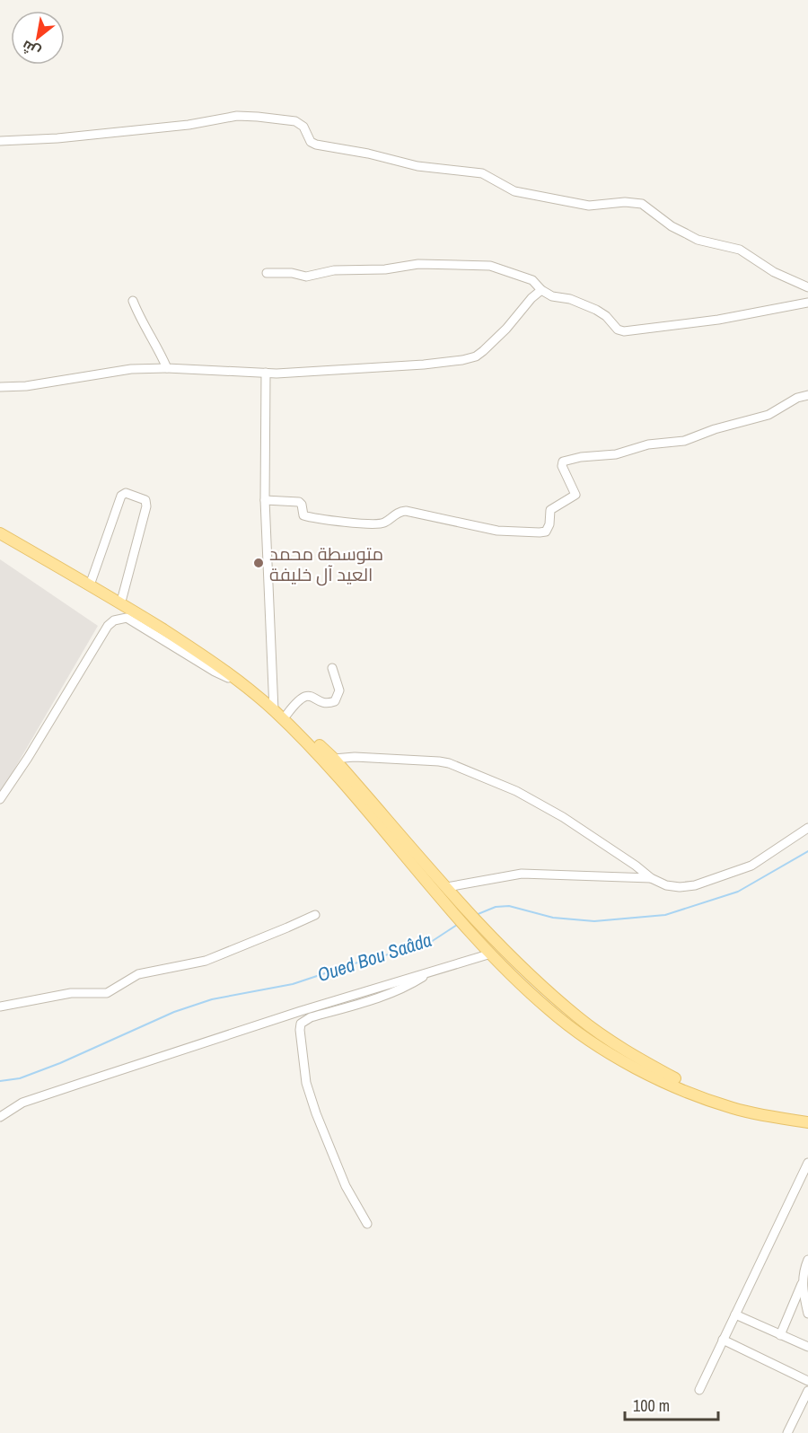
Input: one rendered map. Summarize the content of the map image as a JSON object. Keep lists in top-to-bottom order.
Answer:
{
  "water": ["Oued Bou Saâda"],
  "places": ["متوسطة محمد العيد آل خليفة"],
  "scale_bar": "100 m",
  "north": "bottom left"
}
